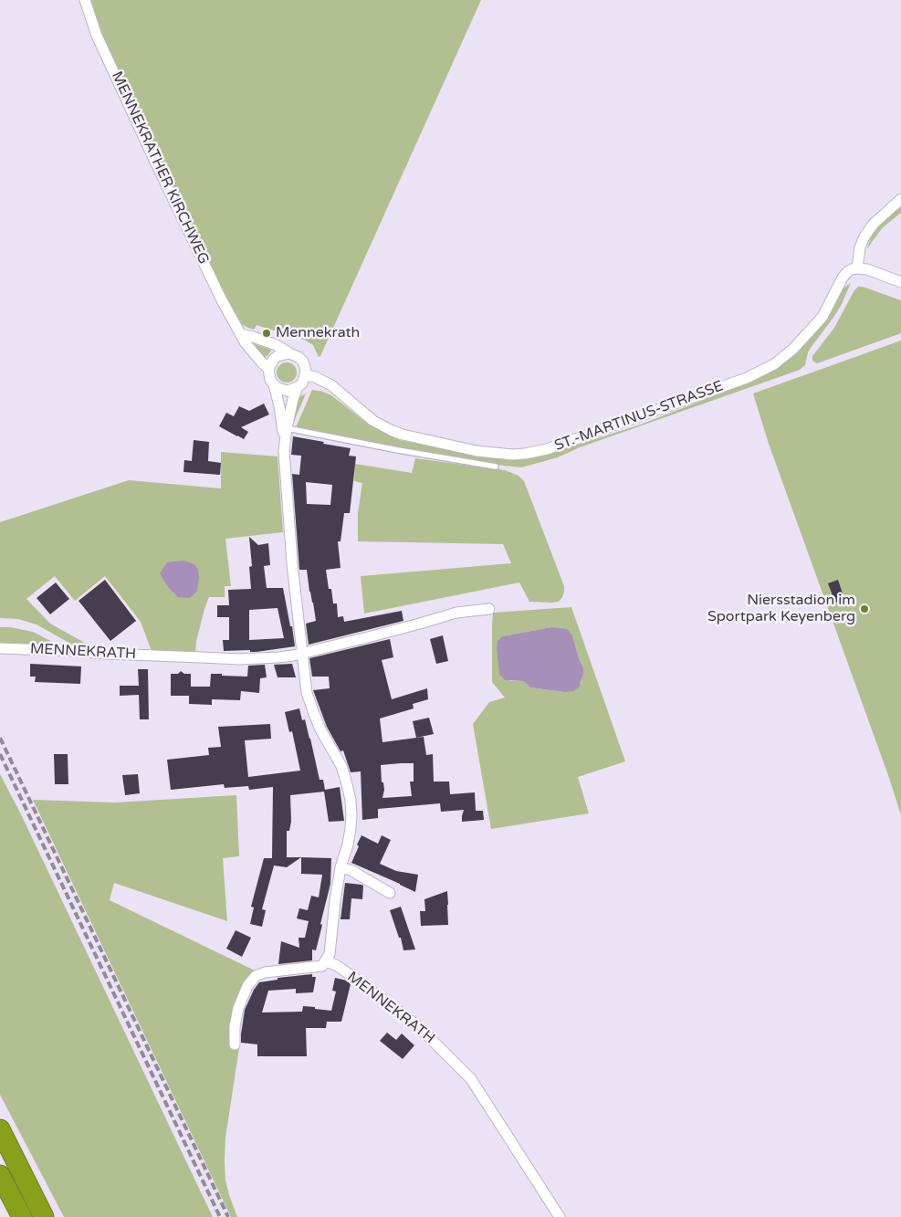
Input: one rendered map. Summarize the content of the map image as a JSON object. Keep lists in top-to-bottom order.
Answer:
{
  "streets": {
    "street": ["MENNEKRATHER KIRCHWEG", "ST.-MARTINUS-STRASSE", "MENNEKRATH"]
  },
  "crossings": [
    ["MENNEKRATHER KIRCHWEG", "ST.-MARTINUS-STRASSE"]
  ],
  "places": ["Mennekrath", "Niersstadion im Sportpark Keyenberg"]
}
